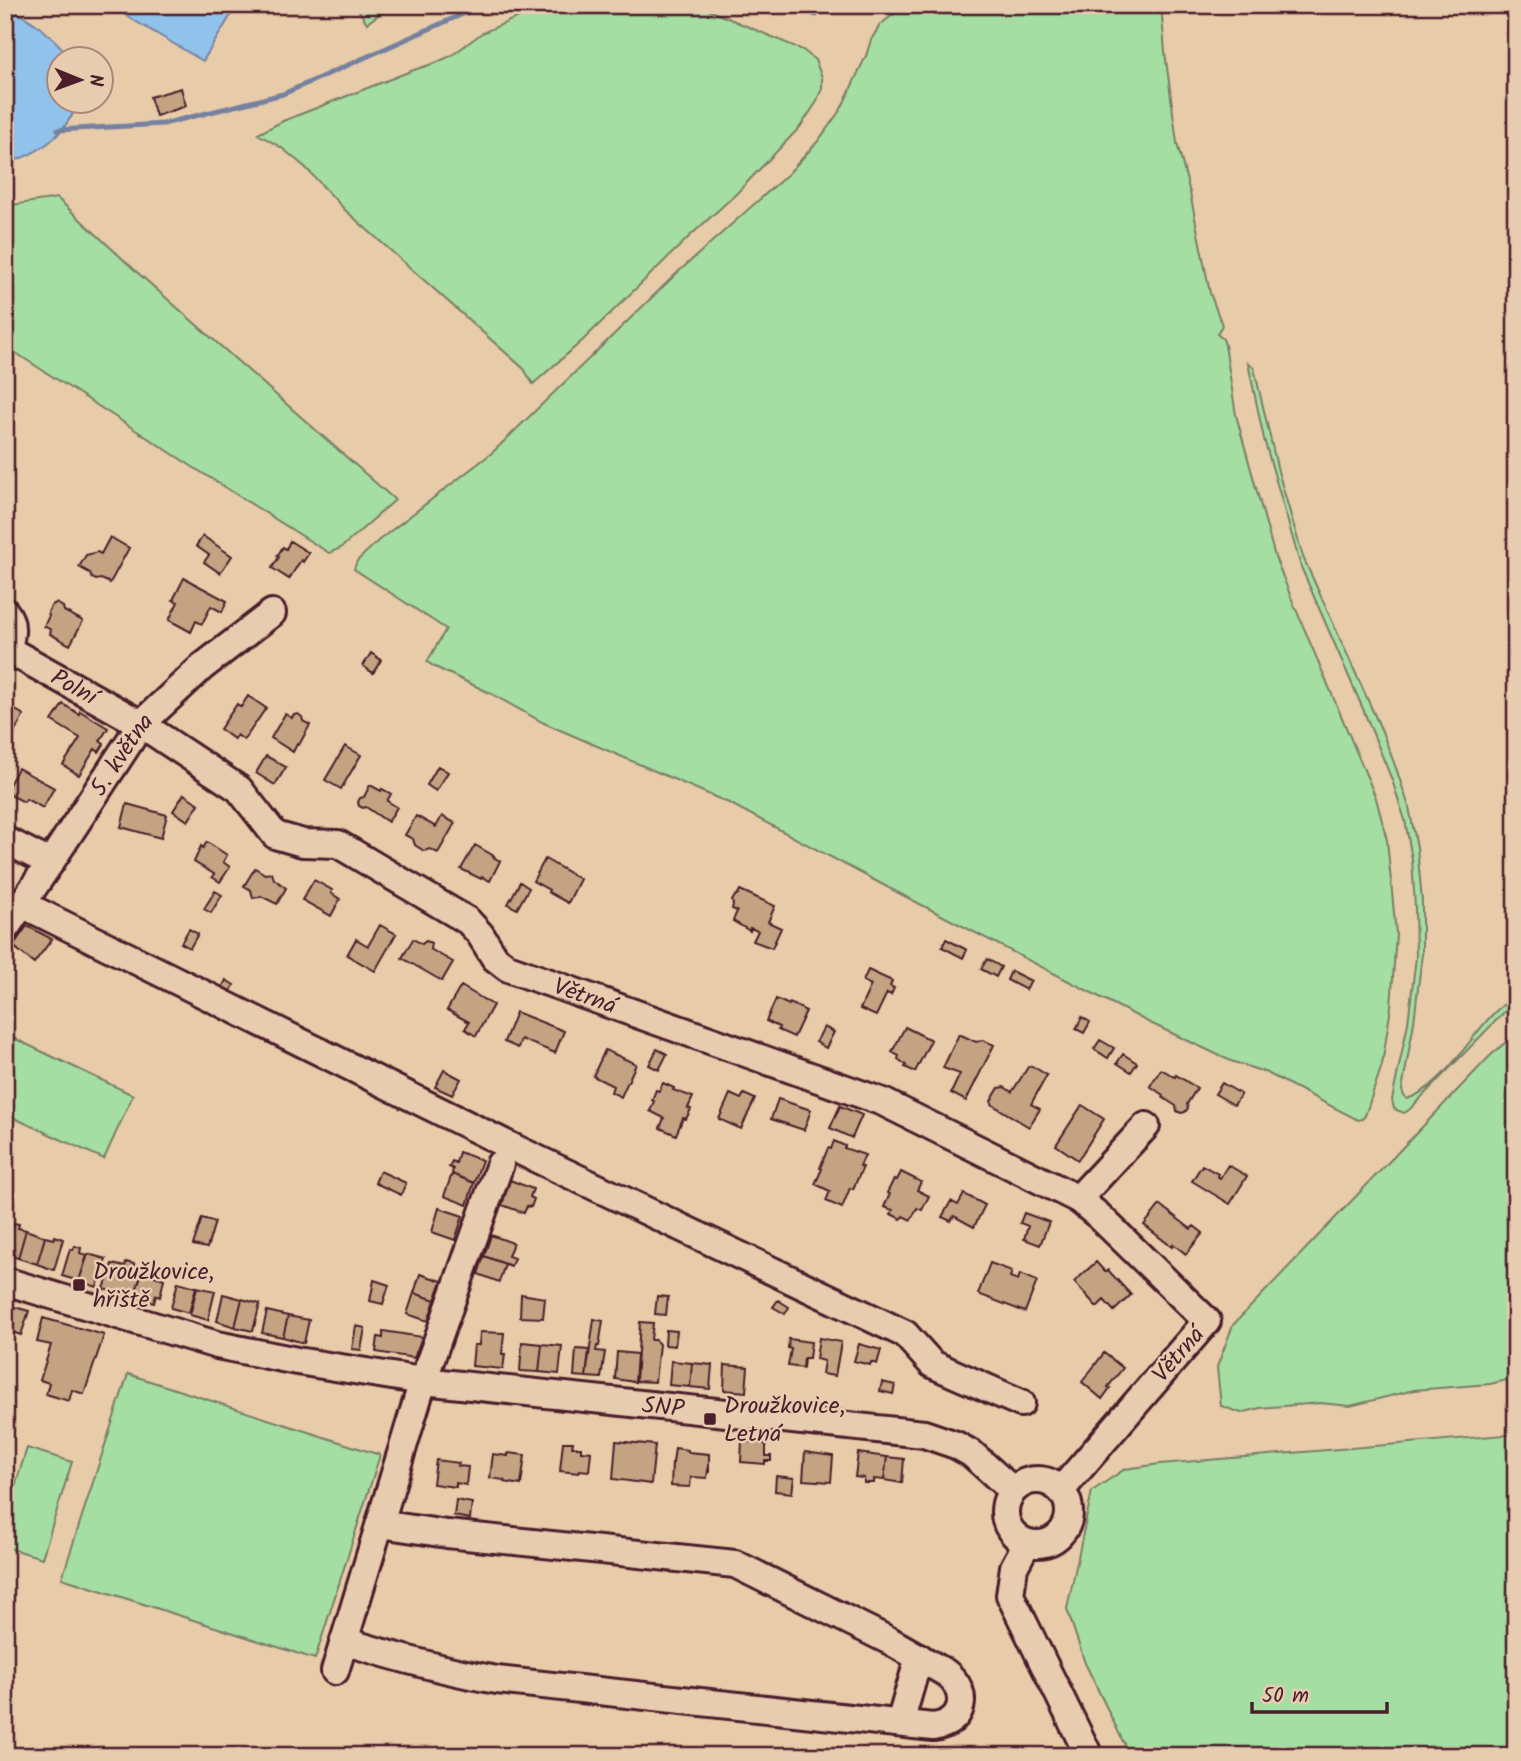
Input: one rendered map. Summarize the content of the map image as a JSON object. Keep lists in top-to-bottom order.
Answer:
{
  "streets": {
    "street": [
      "Polní",
      "5. května",
      "Větrná",
      "SNP"
    ]
  },
  "crossings": [
    ["Polní", "5. května"],
    ["Polní", "Větrná"],
    ["5. května", "Větrná"],
    ["Větrná", "SNP"]
  ],
  "places": {
    "transit": ["Droužkovice, hřiště", "Droužkovice, Letná"]
  },
  "scale_bar": "50 m",
  "north": "right"
}
